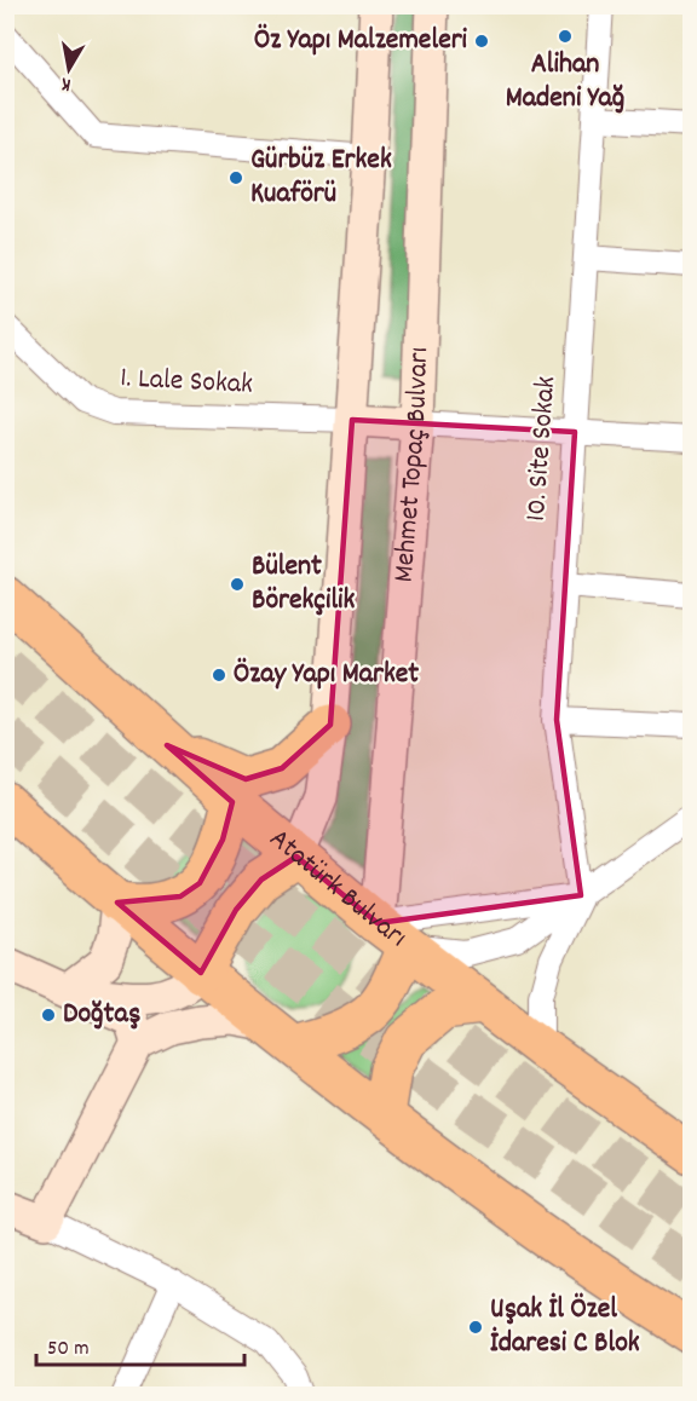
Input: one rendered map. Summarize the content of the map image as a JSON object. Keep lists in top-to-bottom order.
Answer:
{
  "streets": {
    "highway": ["Atatürk Bulvarı"],
    "main road": ["Mehmet Topaç Bulvarı"],
    "street": ["1. Lale Sokak", "10. Site Sokak"]
  },
  "crossings": [
    ["Mehmet Topaç Bulvarı", "Atatürk Bulvarı"]
  ],
  "places": [
    "Alihan Madeni Yağ",
    "Öz Yapı Malzemeleri",
    "Gürbüz Erkek Kuaförü",
    "Bülent Börekçilik",
    "Özay Yapı Market",
    "Doğtaş",
    "Uşak İl Özel İdaresi C Blok"
  ],
  "scale_bar": "50 m",
  "north": "bottom"
}
